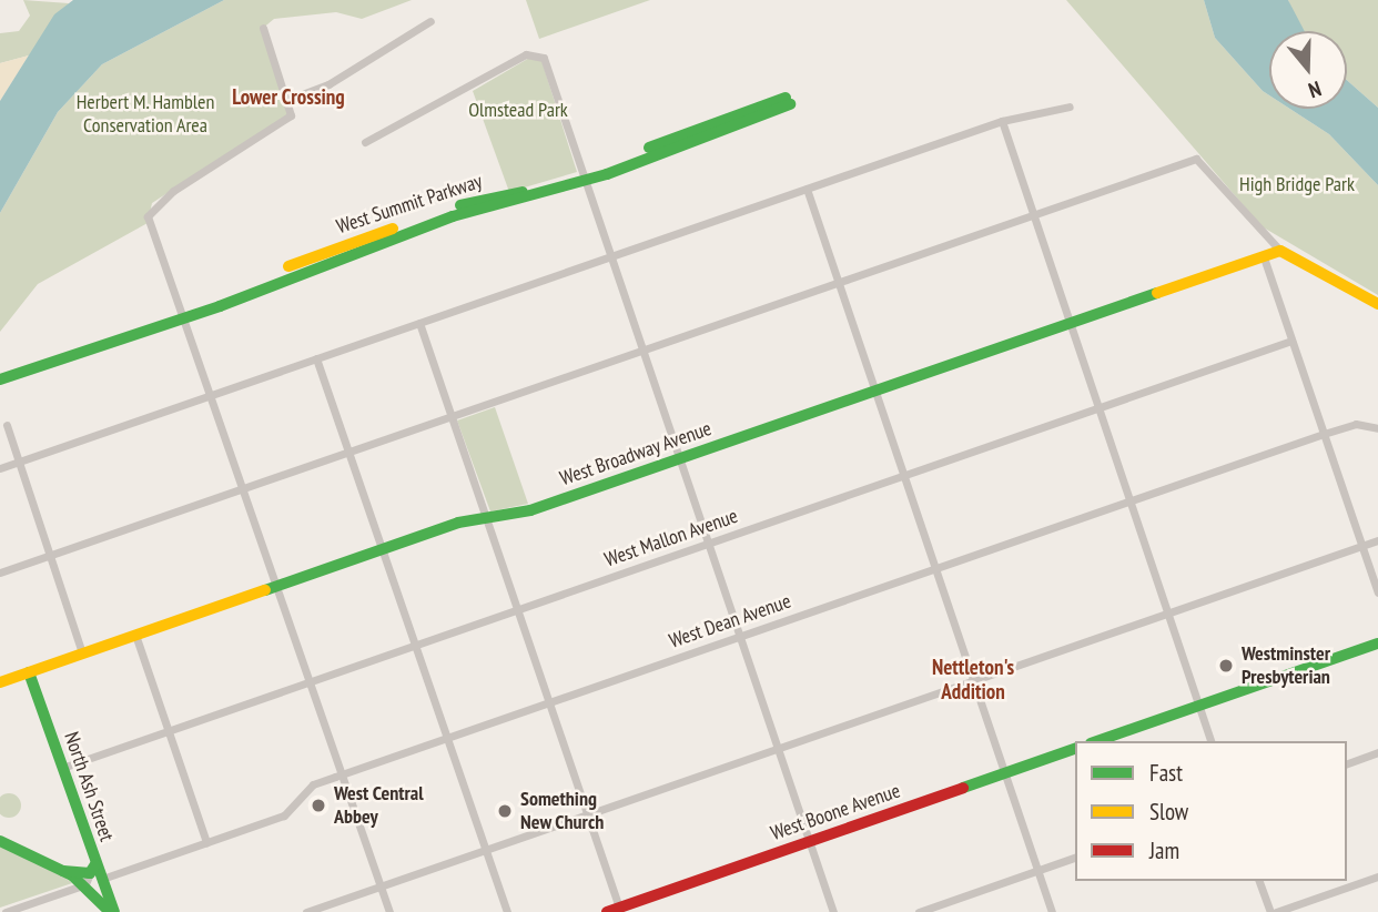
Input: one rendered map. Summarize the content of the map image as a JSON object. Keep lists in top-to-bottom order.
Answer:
{
  "streets": {
    "street": [
      "West Summit Parkway",
      "West Broadway Avenue",
      "West Mallon Avenue",
      "West Dean Avenue",
      "North Ash Street",
      "West Boone Avenue"
    ]
  },
  "crossings": [
    ["West Broadway Avenue", "North Ash Street"],
    ["West Mallon Avenue", "North Ash Street"],
    ["West Dean Avenue", "North Ash Street"]
  ],
  "districts": ["Lower Crossing", "Nettleton's Addition"],
  "parks": ["Herbert M. Hamblen Conservation Area", "Olmstead Park", "High Bridge Park"],
  "places": ["Westminster Presbyterian", "West Central Abbey", "Something New Church"],
  "legend": ["Fast", "Slow", "Jam"],
  "north": "bottom"
}
